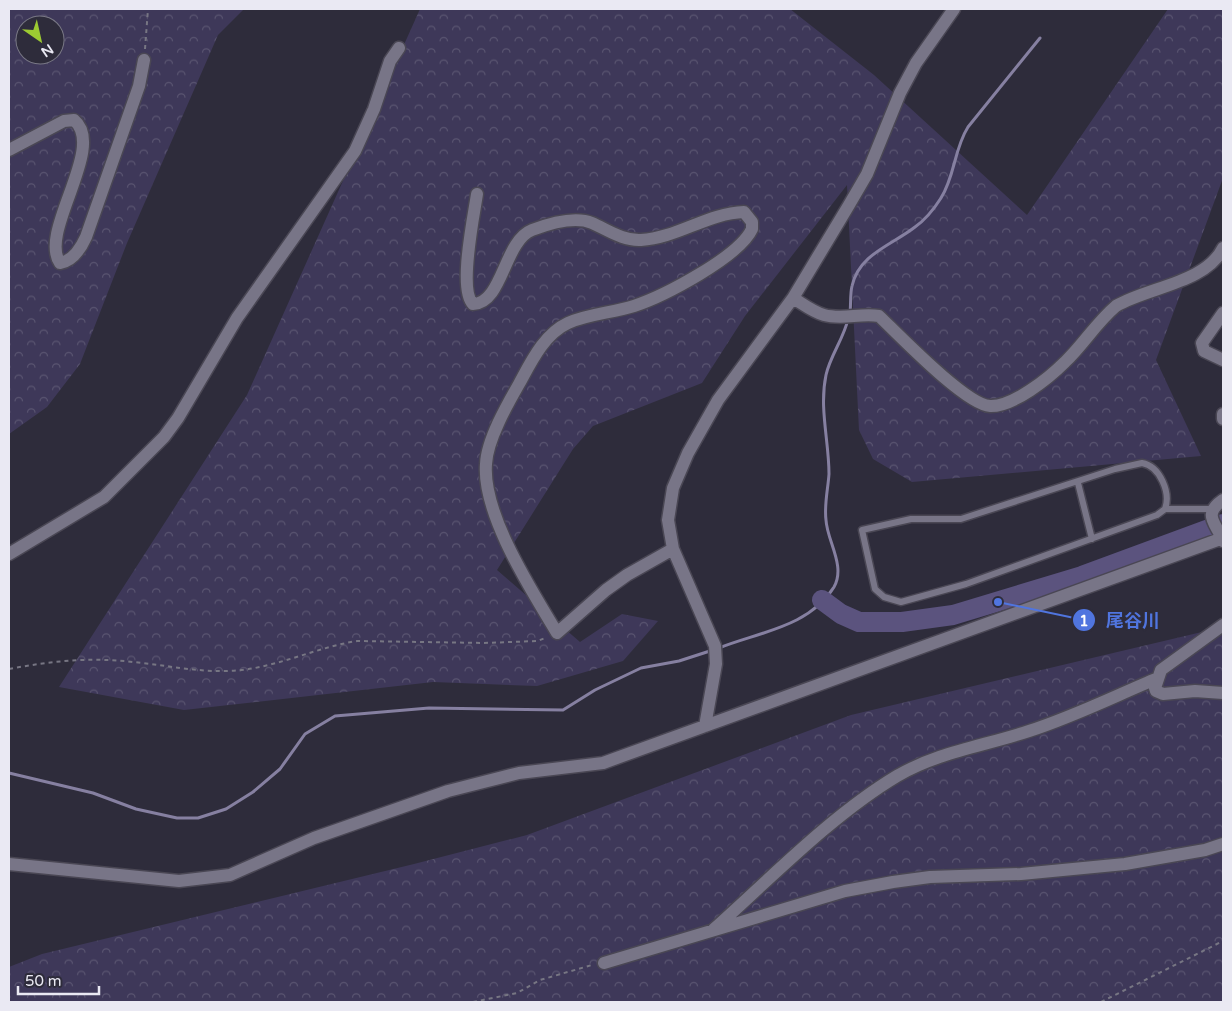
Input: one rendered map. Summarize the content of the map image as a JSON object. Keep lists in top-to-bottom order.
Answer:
{
  "places": ["尾谷川"],
  "scale_bar": "50 m",
  "north": "bottom right"
}
